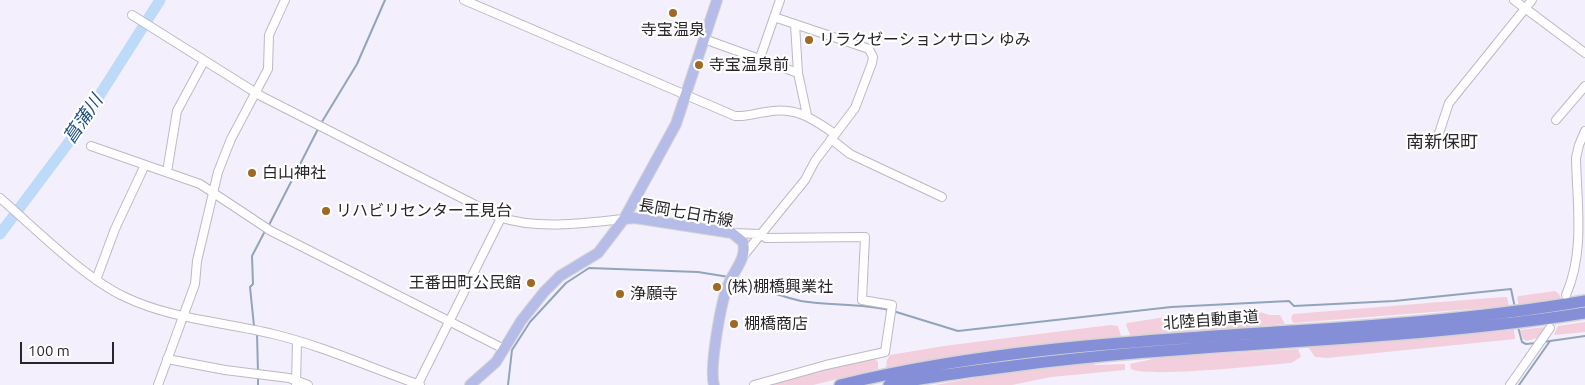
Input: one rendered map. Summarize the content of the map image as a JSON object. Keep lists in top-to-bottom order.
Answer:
{
  "streets": {
    "highway": ["北陸自動車道"],
    "main road": ["長岡七日市線"]
  },
  "districts": ["南新保町"],
  "water": ["菖蒲川"],
  "places": [
    "寺宝温泉",
    "リラクゼーションサロン ゆみ",
    "寺宝温泉前",
    "白山神社",
    "リハビリセンター王見台",
    "王番田町公民館",
    "(株)棚橋興業社",
    "浄願寺",
    "棚橋商店"
  ],
  "scale_bar": "100 m"
}
